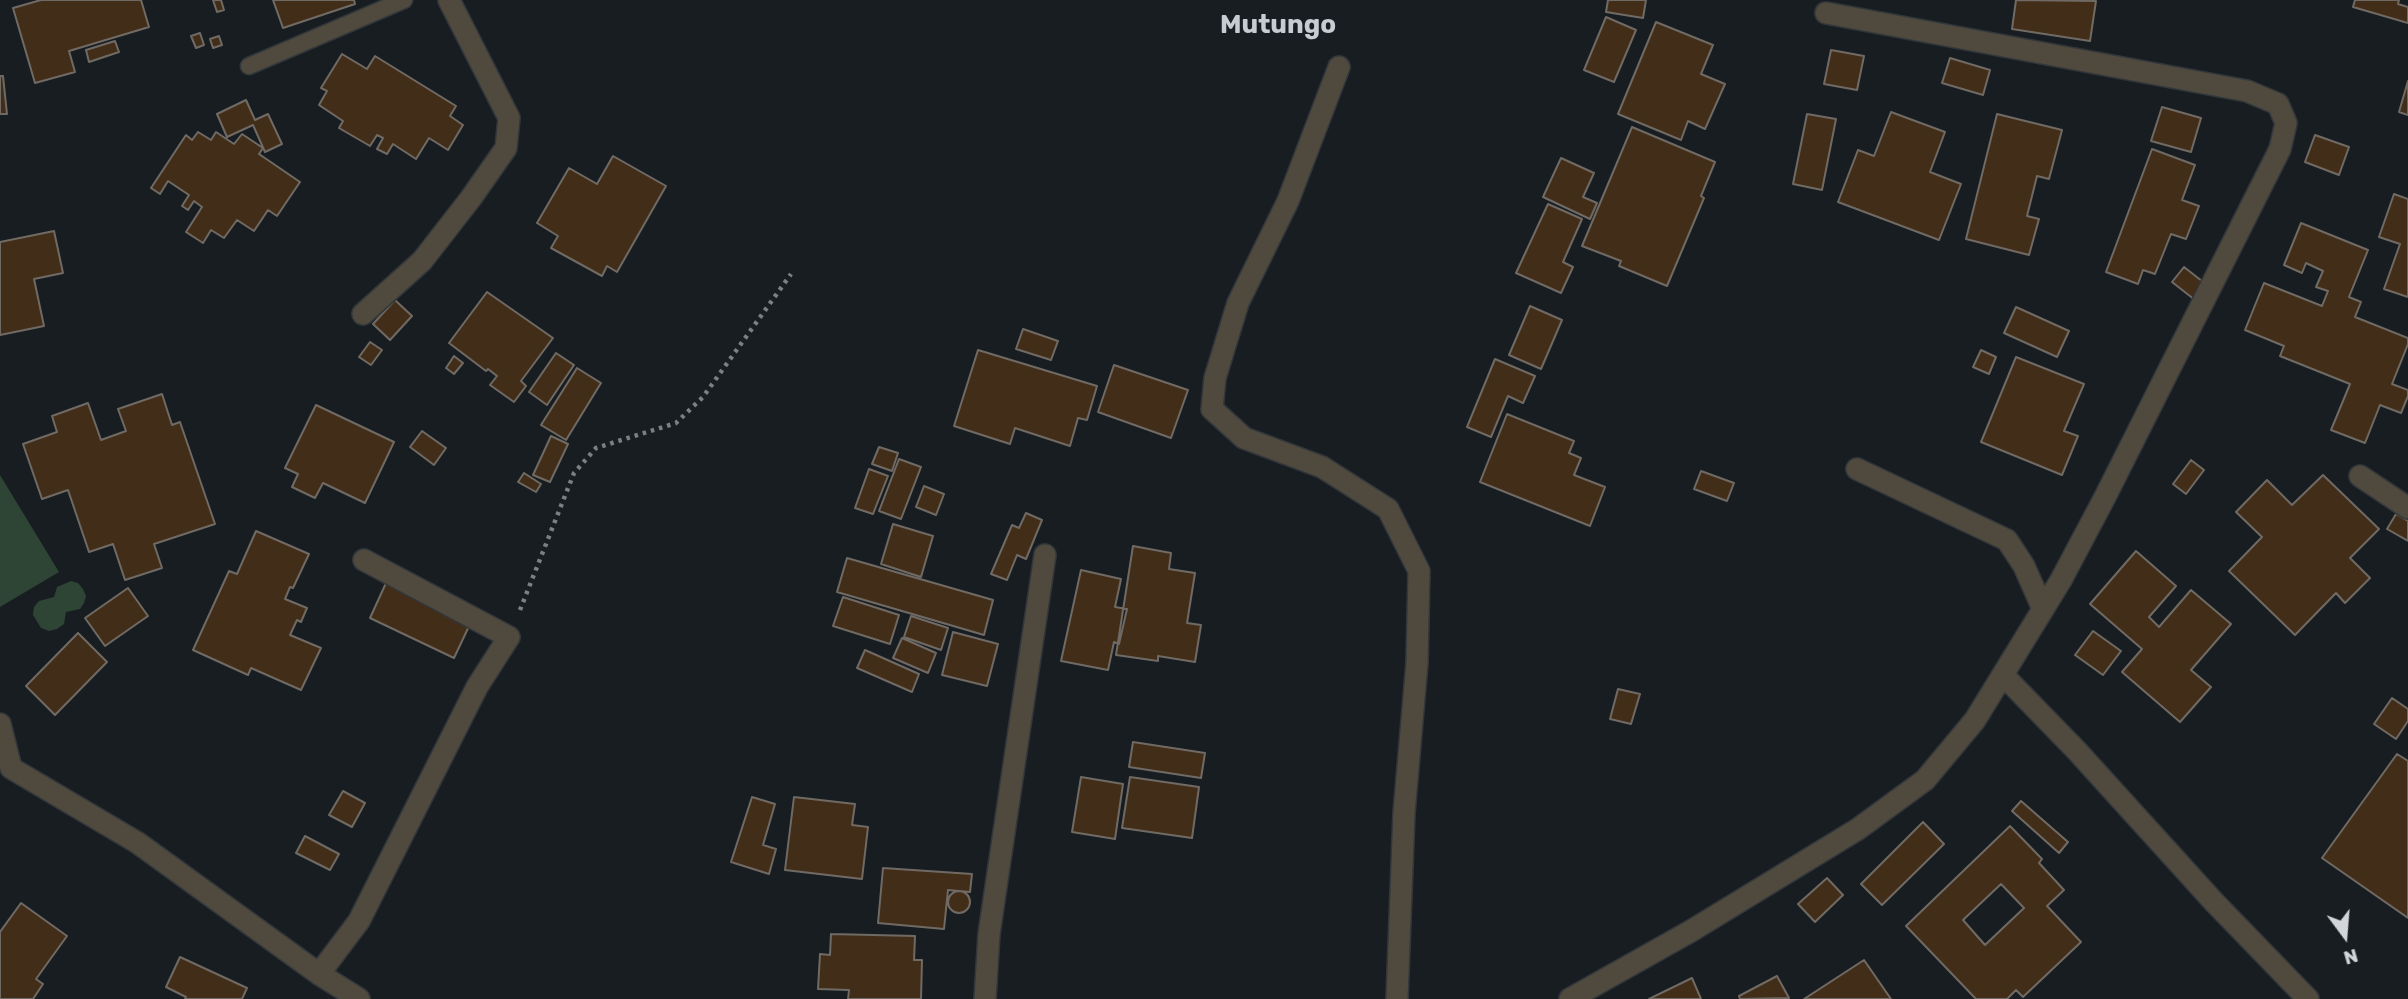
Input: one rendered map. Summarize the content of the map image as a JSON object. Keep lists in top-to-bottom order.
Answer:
{
  "districts": ["Mutungo"],
  "north": "bottom"
}
